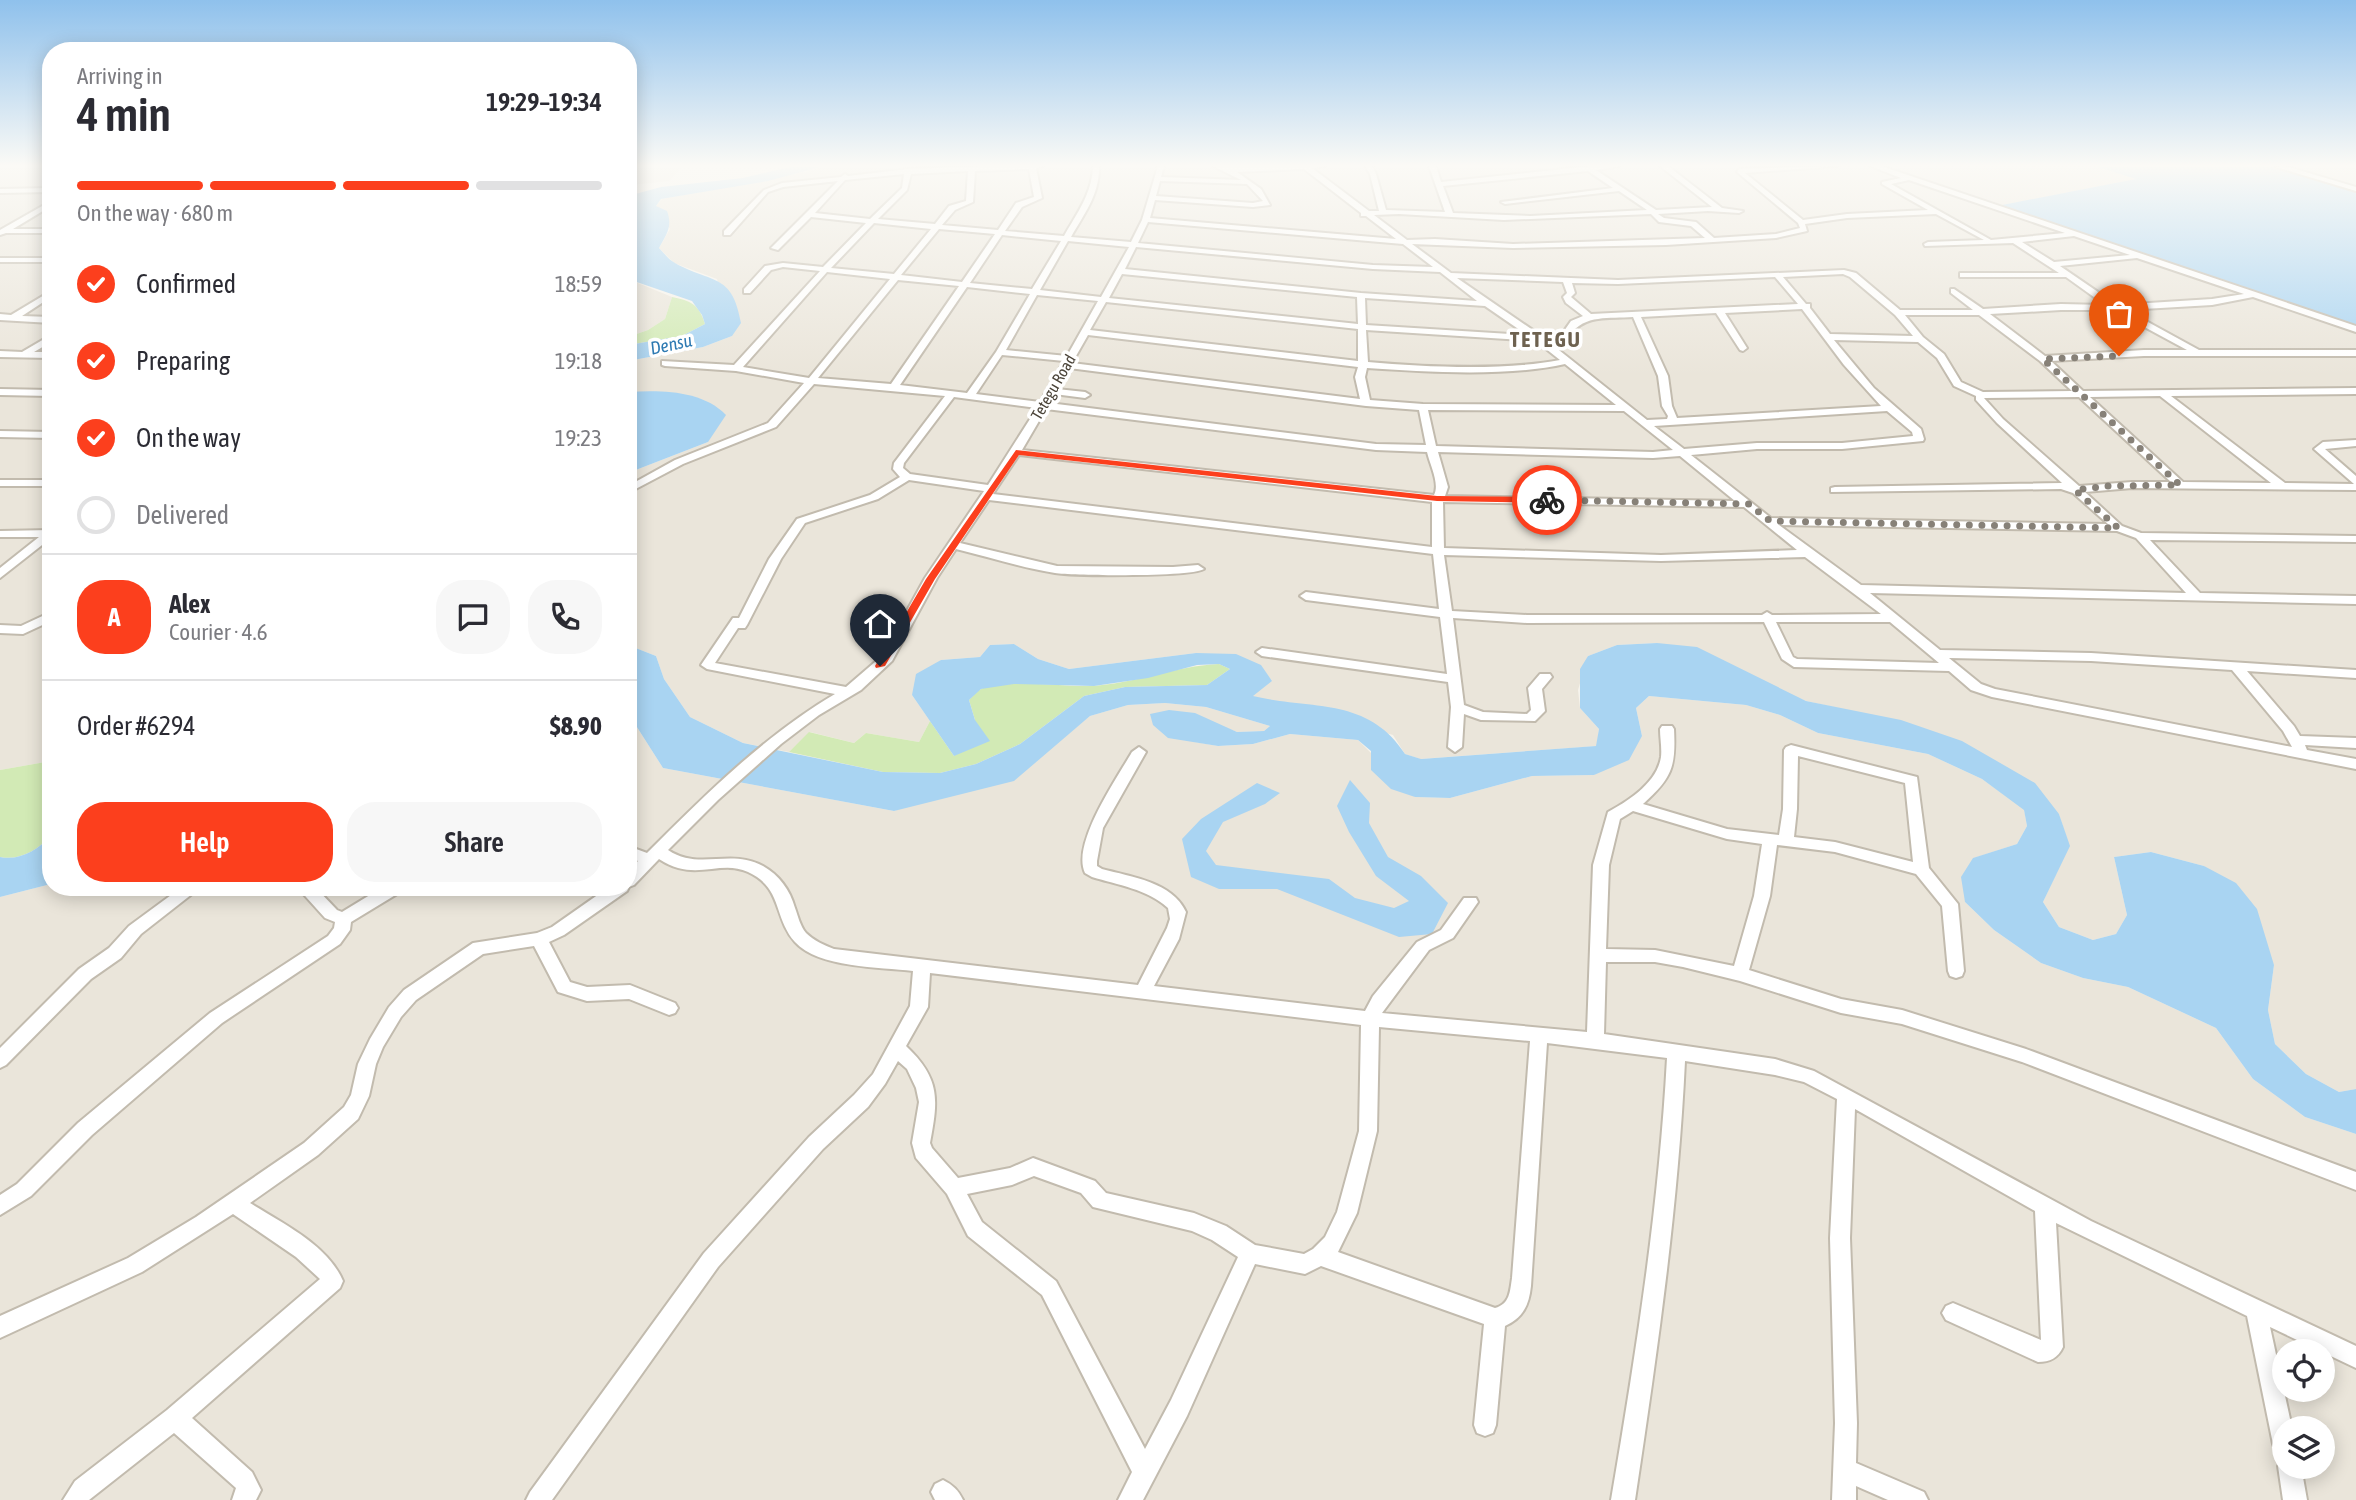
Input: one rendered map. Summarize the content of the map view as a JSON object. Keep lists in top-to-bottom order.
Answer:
{
  "streets": {
    "street": ["Tetegu Road"]
  },
  "districts": ["TETEGU"],
  "water": ["Densu"],
  "page": {
    "heading": ["4 min", "Arriving in", "19:29–19:34"],
    "panel": [
      "Alex",
      "Courier · 4.6",
      "Order #6294",
      "$8.90"
    ],
    "bar": "On the way · 680 m",
    "list": [
      ["Confirmed", "18:59"],
      ["Preparing", "19:18"],
      ["On the way", "19:23"],
      "Delivered"
    ],
    "round": "A",
    "buttons": ["Help", "Share"]
  }
}
